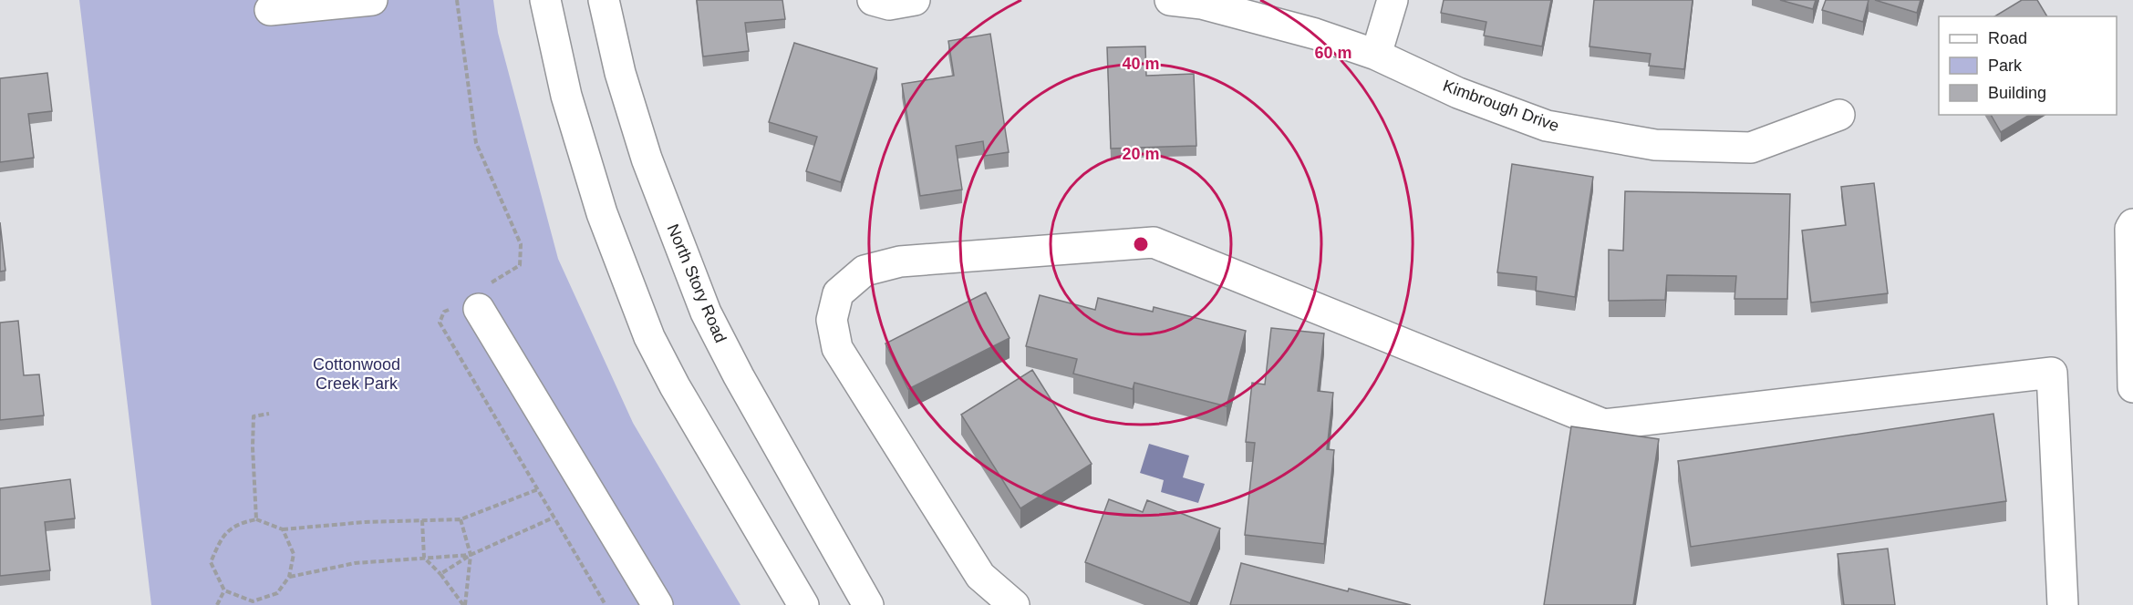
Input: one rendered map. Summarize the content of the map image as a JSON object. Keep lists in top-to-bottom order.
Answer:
{
  "streets": {
    "main road": ["Kimbrough Drive", "North Story Road"]
  },
  "parks": ["Cottonwood Creek Park"],
  "legend": ["Road", "Park", "Building"],
  "rings": ["60 m", "40 m", "20 m"]
}
